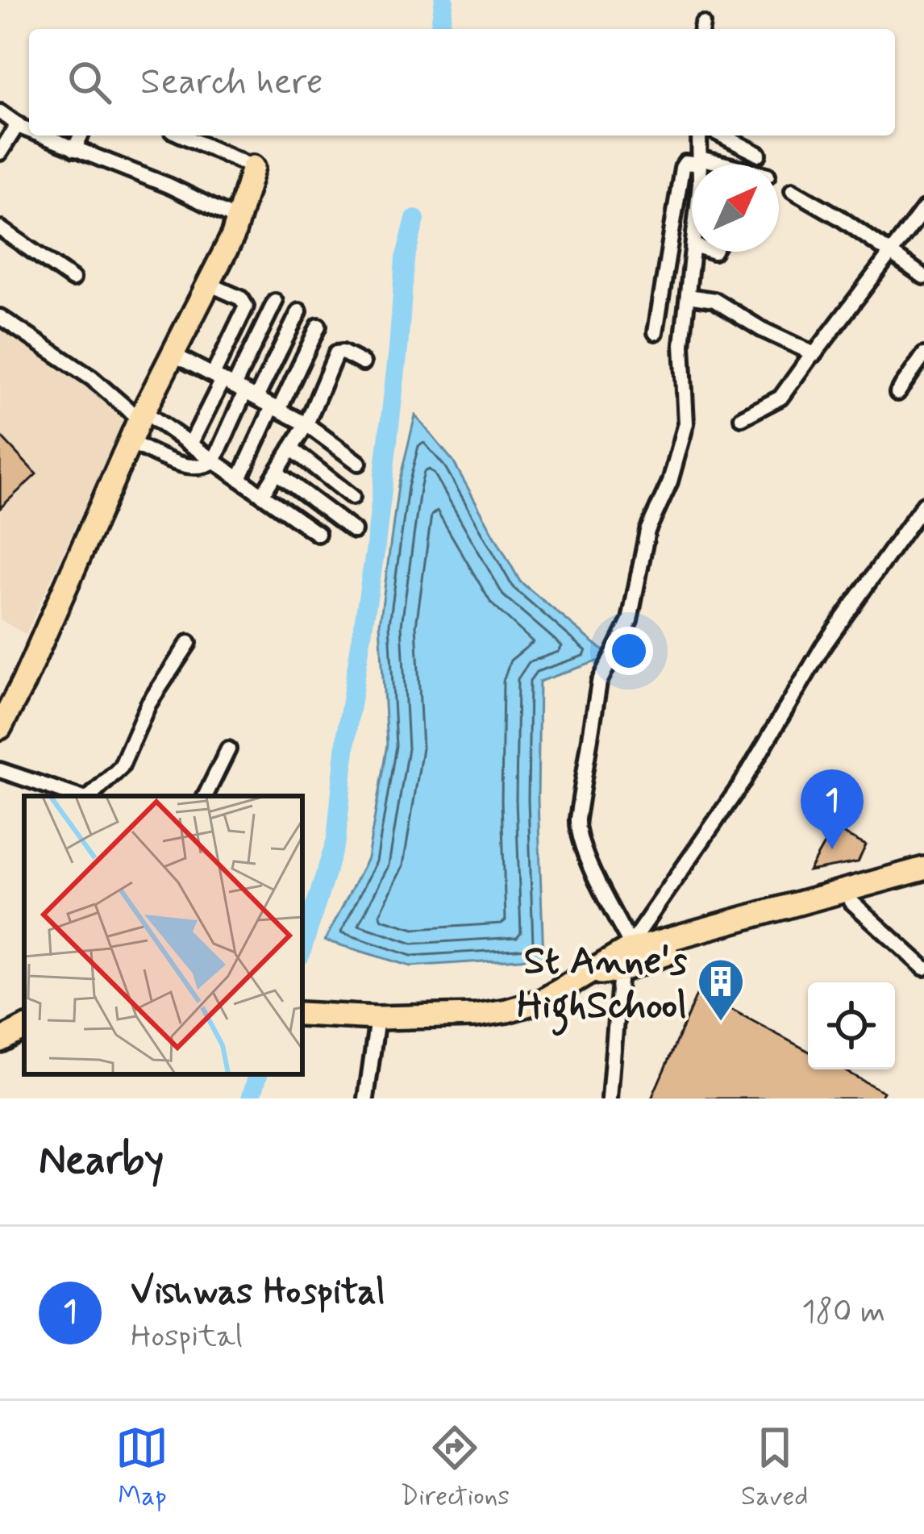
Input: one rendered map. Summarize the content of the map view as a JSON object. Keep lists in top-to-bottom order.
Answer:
{
  "places": {
    "building": ["St Anne's HighSchool"]
  },
  "north": "top right",
  "page": {
    "search": "Search here",
    "pins": "1",
    "heading": "Nearby",
    "list": [
      {
        "mark": "1",
        "name": "Vishwas Hospital",
        "note": "Hospital",
        "value": "180 m"
      }
    ],
    "nav": ["Map", "Directions", "Saved"]
  }
}
